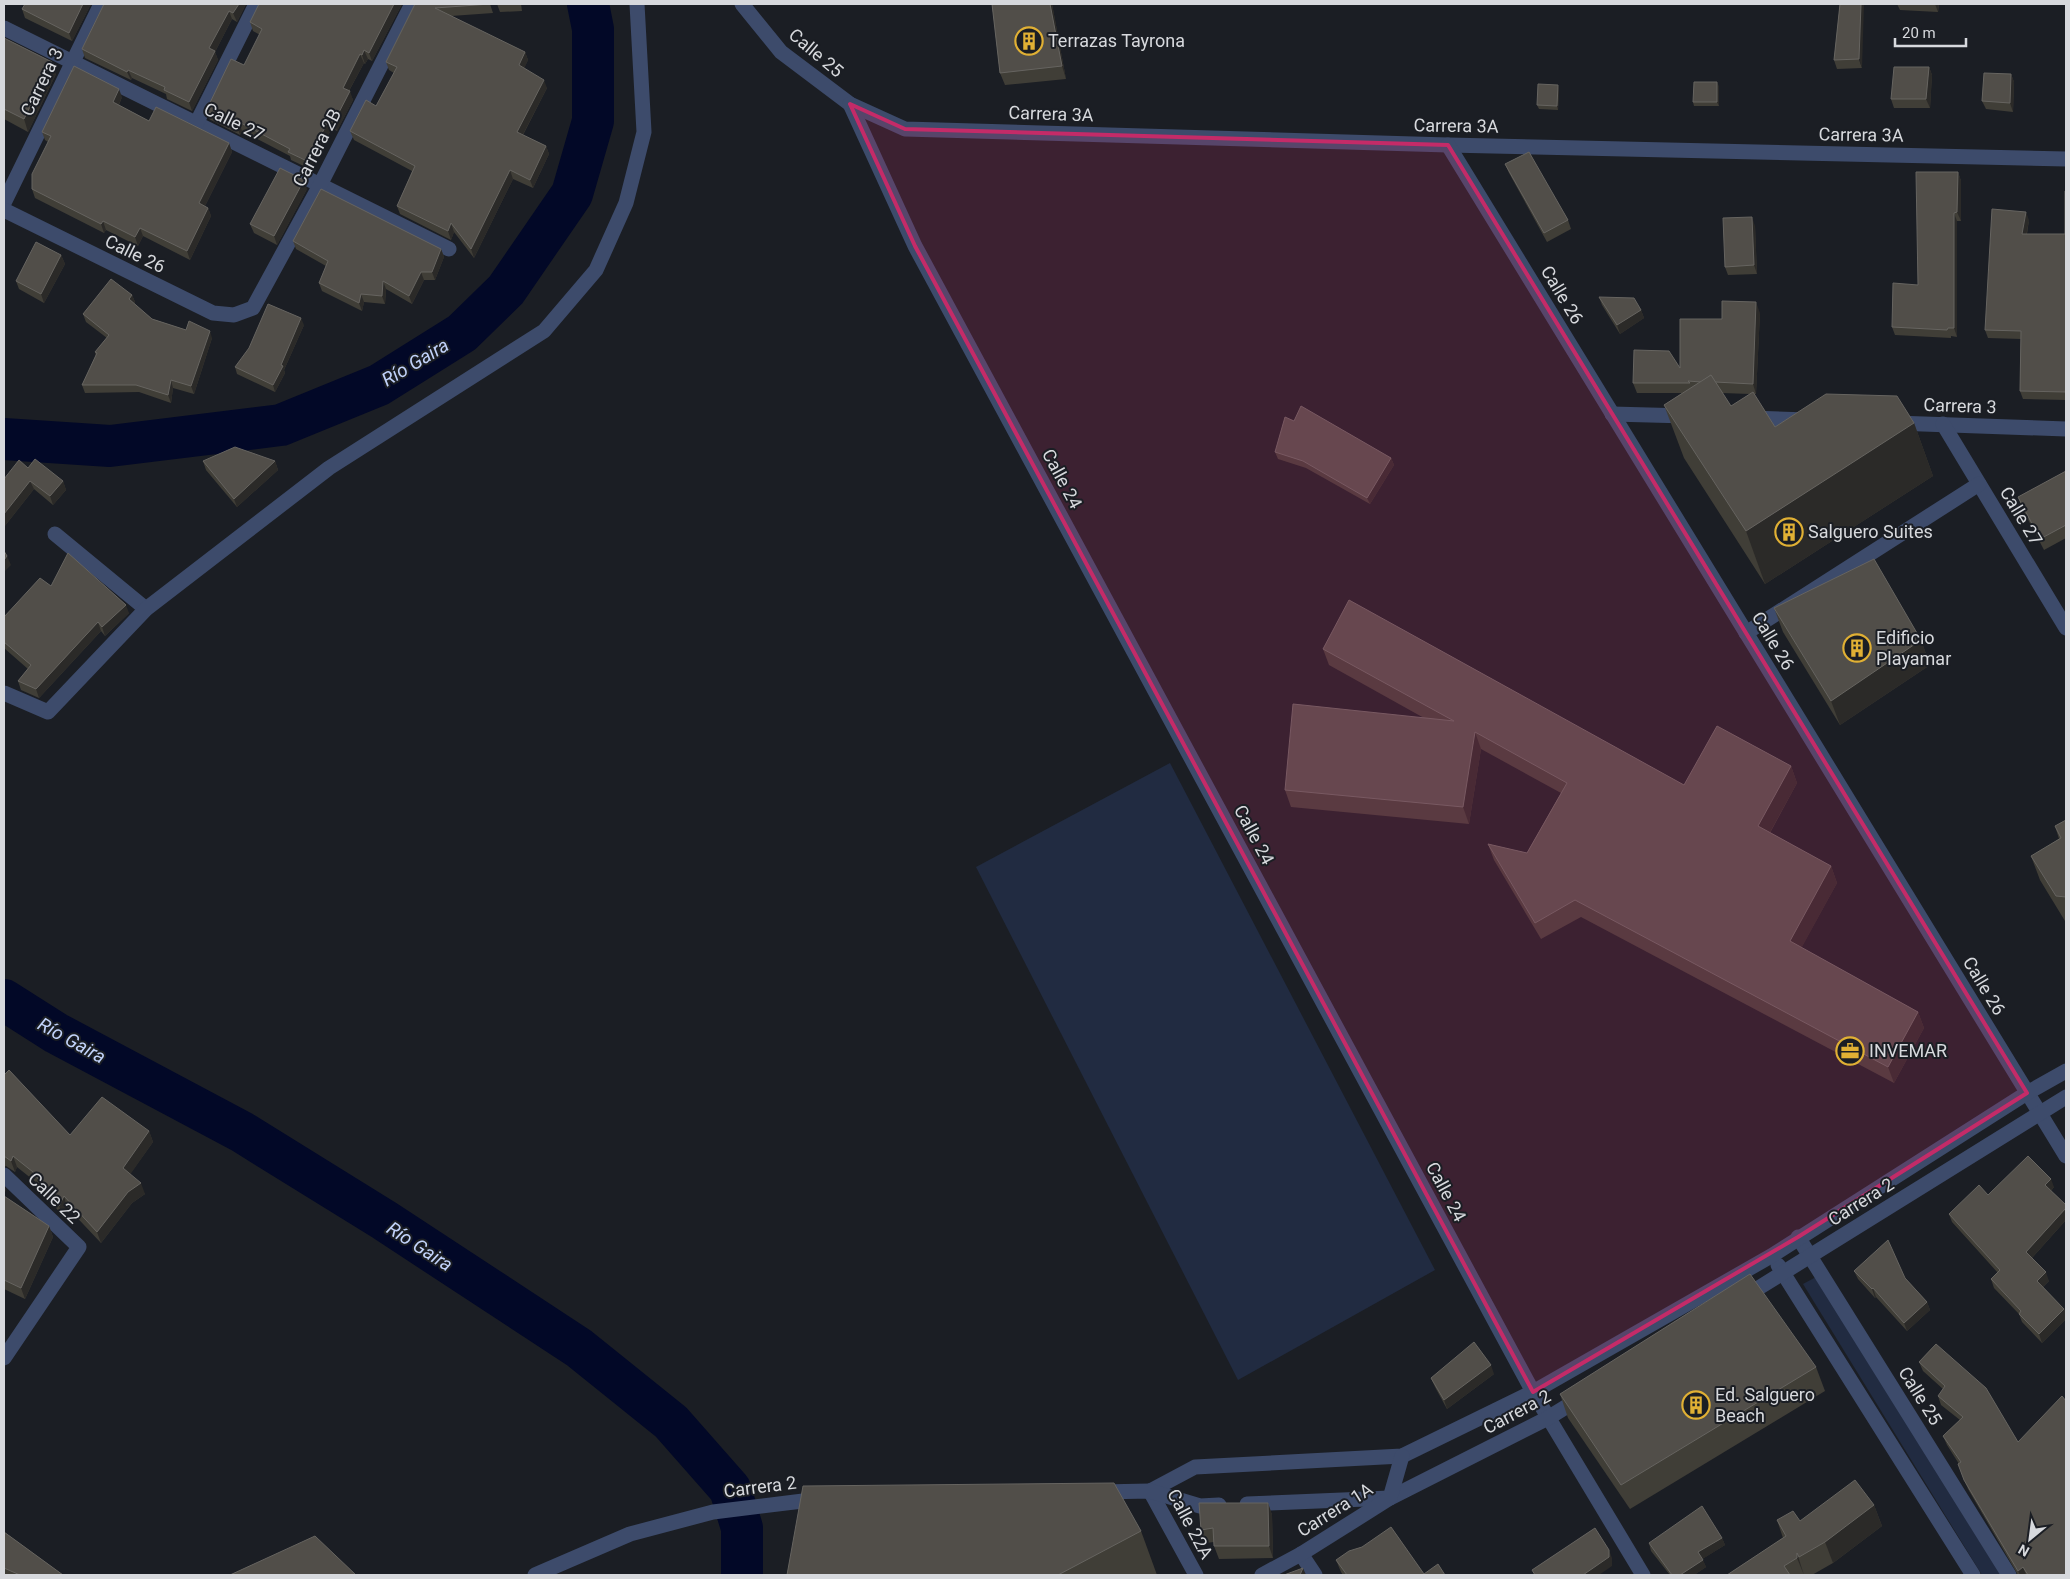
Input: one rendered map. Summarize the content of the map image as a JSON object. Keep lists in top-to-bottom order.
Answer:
{
  "streets": {
    "street": [
      "Calle 25",
      "Carrera 3",
      "Carrera 3A",
      "Calle 27",
      "Carrera 2B",
      "Calle 26",
      "Calle 24",
      "Calle 22",
      "Carrera 2",
      "Carrera 1A",
      "Calle 22A"
    ]
  },
  "crossings": [
    ["Calle 25", "Carrera 3A"],
    ["Calle 25", "Calle 24"],
    ["Calle 25", "Carrera 2"],
    ["Carrera 3", "Calle 27"],
    ["Carrera 3A", "Calle 26"],
    ["Carrera 3A", "Calle 24"],
    ["Calle 27", "Carrera 2B"],
    ["Carrera 2B", "Calle 26"],
    ["Calle 26", "Carrera 2"],
    ["Calle 24", "Carrera 2"],
    ["Carrera 2", "Carrera 1A"],
    ["Carrera 2", "Calle 22A"]
  ],
  "water": ["Río Gaira"],
  "places": {
    "building": [
      "Terrazas Tayrona",
      "Salguero Suites",
      "Edificio Playamar",
      "Ed. Salguero Beach"
    ],
    "office": ["INVEMAR"]
  },
  "scale_bar": "20 m",
  "north": "bottom left"
}
